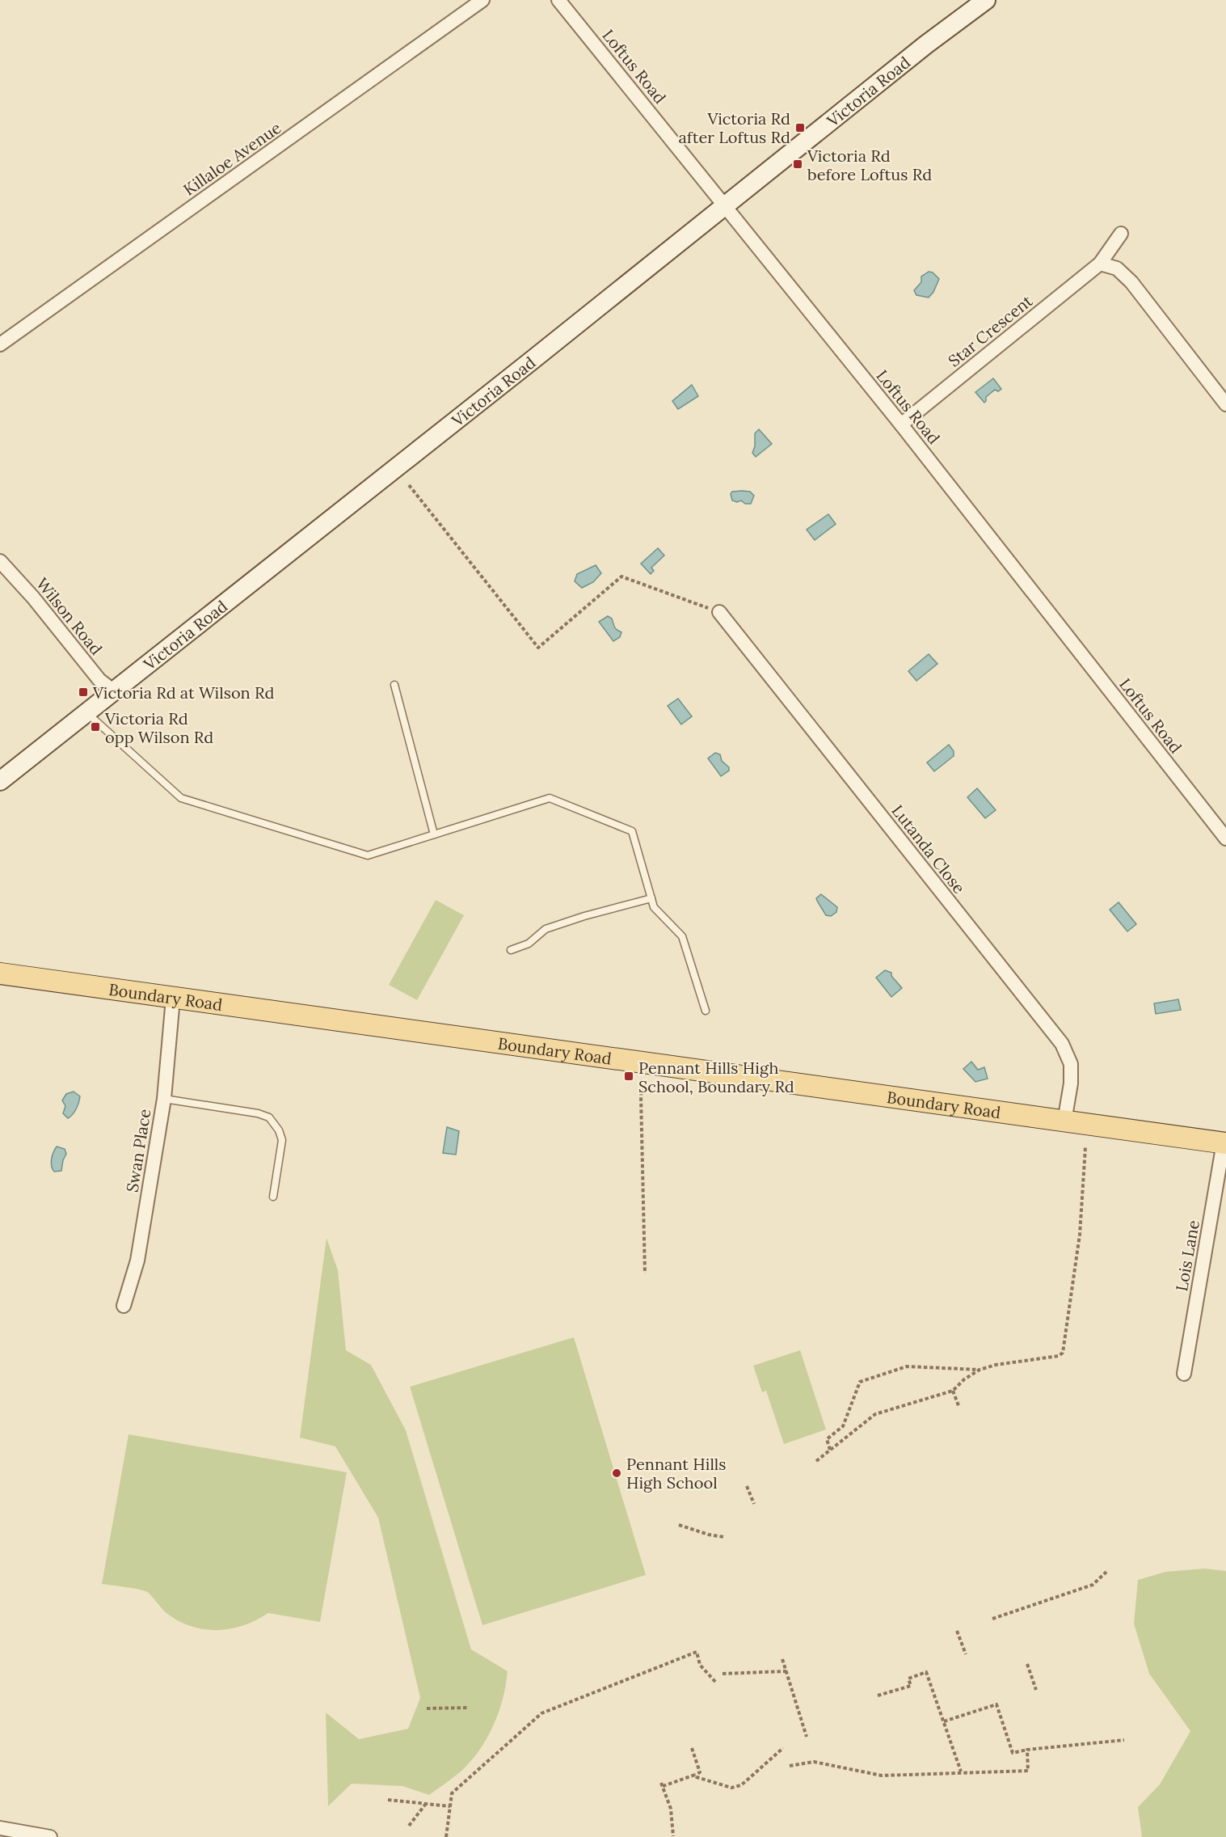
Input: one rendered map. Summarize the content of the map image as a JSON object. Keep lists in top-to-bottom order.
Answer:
{
  "streets": {
    "main road": ["Boundary Road"],
    "street": [
      "Loftus Road",
      "Victoria Road",
      "Killaloe Avenue",
      "Star Crescent",
      "Wilson Road",
      "Lutanda Close",
      "Swan Place",
      "Lois Lane"
    ]
  },
  "crossings": [
    ["Loftus Road", "Victoria Road"],
    ["Loftus Road", "Star Crescent"],
    ["Victoria Road", "Wilson Road"],
    ["Lutanda Close", "Boundary Road"],
    ["Boundary Road", "Swan Place"],
    ["Boundary Road", "Lois Lane"]
  ],
  "places": {
    "transit": [
      "Victoria Rd after Loftus Rd",
      "Victoria Rd before Loftus Rd",
      "Victoria Rd at Wilson Rd",
      "Victoria Rd opp Wilson Rd",
      "Pennant Hills High School, Boundary Rd"
    ],
    "other": ["Pennant Hills High School"]
  }
}
